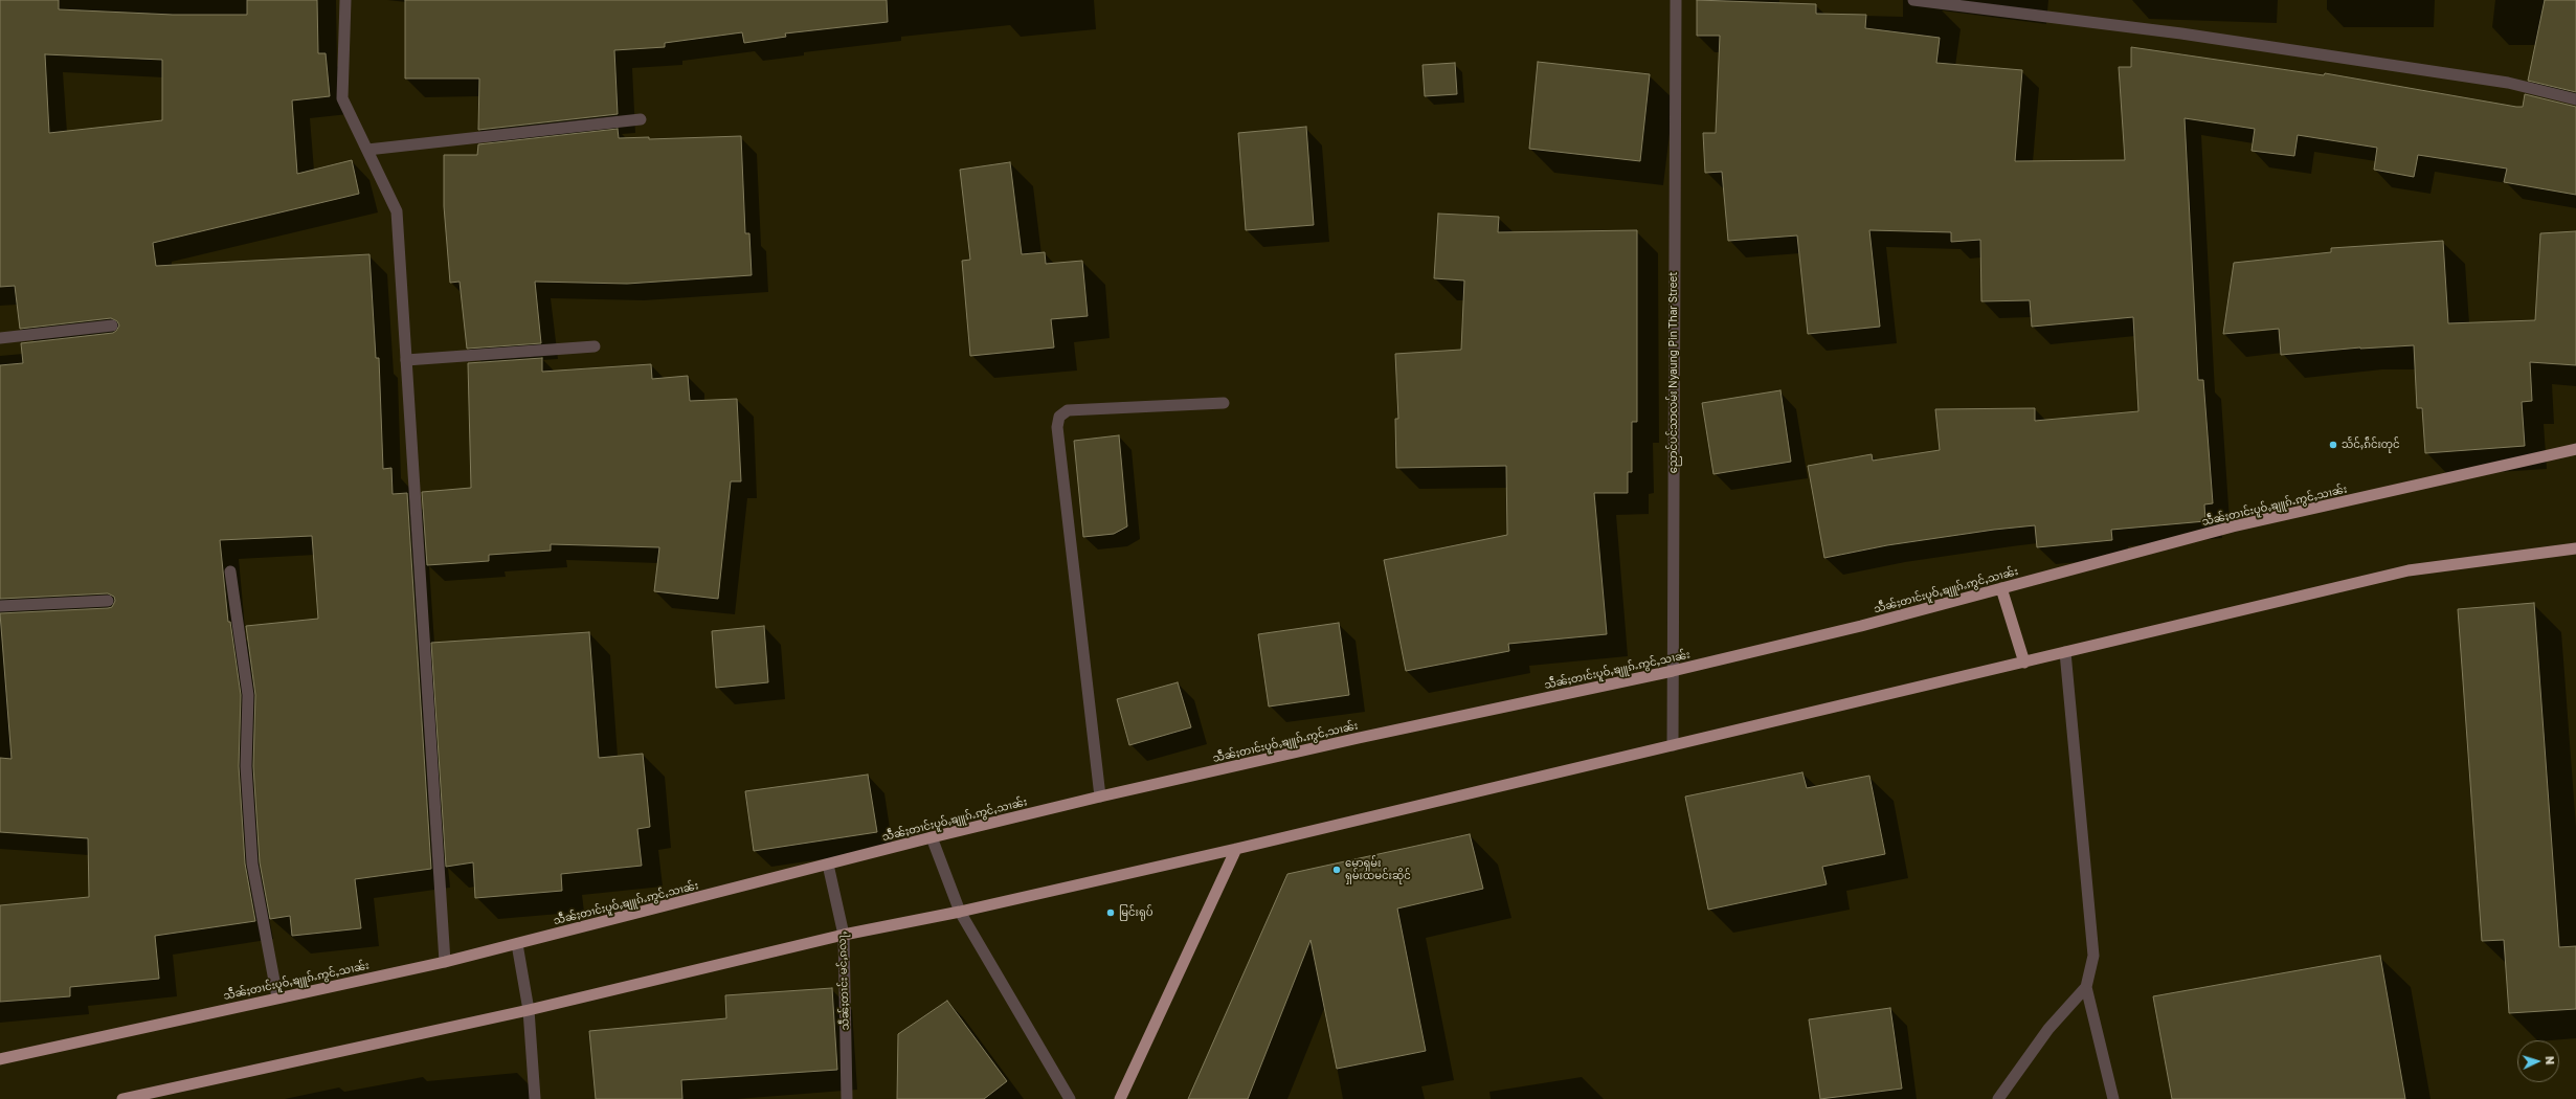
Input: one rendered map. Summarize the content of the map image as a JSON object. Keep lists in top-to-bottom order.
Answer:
{
  "streets": {
    "highway": ["သဵႅၼ်ႈတၢင်းပူဝ်ႇၶျူၵ်ႉဢွင်ႇသၢၼ်း"],
    "street": ["ညောင်ပင်သာလမ်း Nyaung Pin Thar Street", "သဵၼ်ႈတၢင်း မင်ႇၵလႃႇ"]
  },
  "crossings": [
    ["ညောင်ပင်သာလမ်း Nyaung Pin Thar Street", "သဵႅၼ်ႈတၢင်းပူဝ်ႇၶျူၵ်ႉဢွင်ႇသၢၼ်း"],
    ["သဵႅၼ်ႈတၢင်းပူဝ်ႇၶျူၵ်ႉဢွင်ႇသၢၼ်း", "သဵၼ်ႈတၢင်း မင်ႇၵလႃႇ"]
  ],
  "places": ["သႅင်ႇၵဵင်းတုင်", "မောရှမ်း ရှမ်းထမင်းဆိုင်", "မြင်းရုပ်"],
  "north": "right"
}
